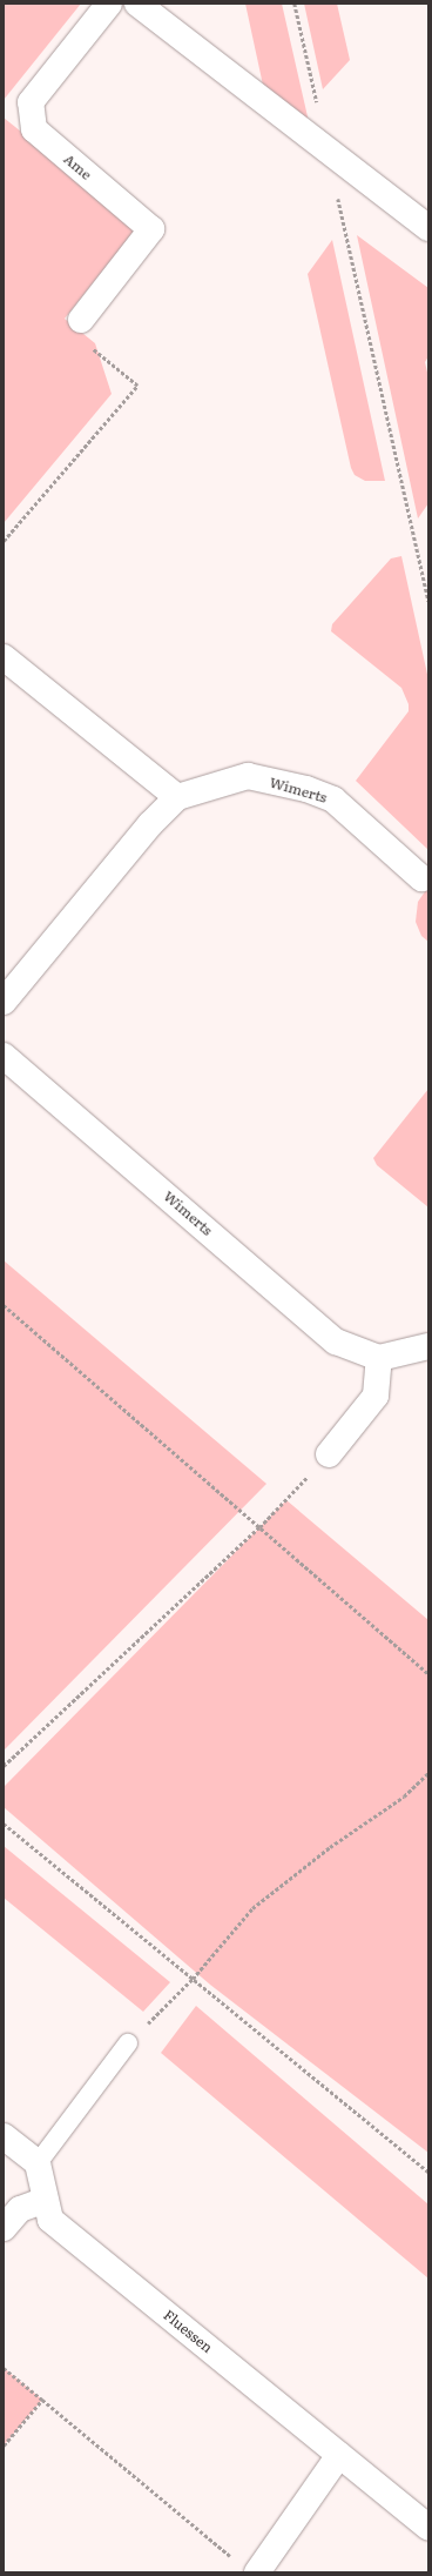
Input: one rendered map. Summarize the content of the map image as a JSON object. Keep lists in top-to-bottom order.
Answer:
{
  "streets": {
    "street": ["Ame", "Wimerts", "Fluessen"]
  }
}
